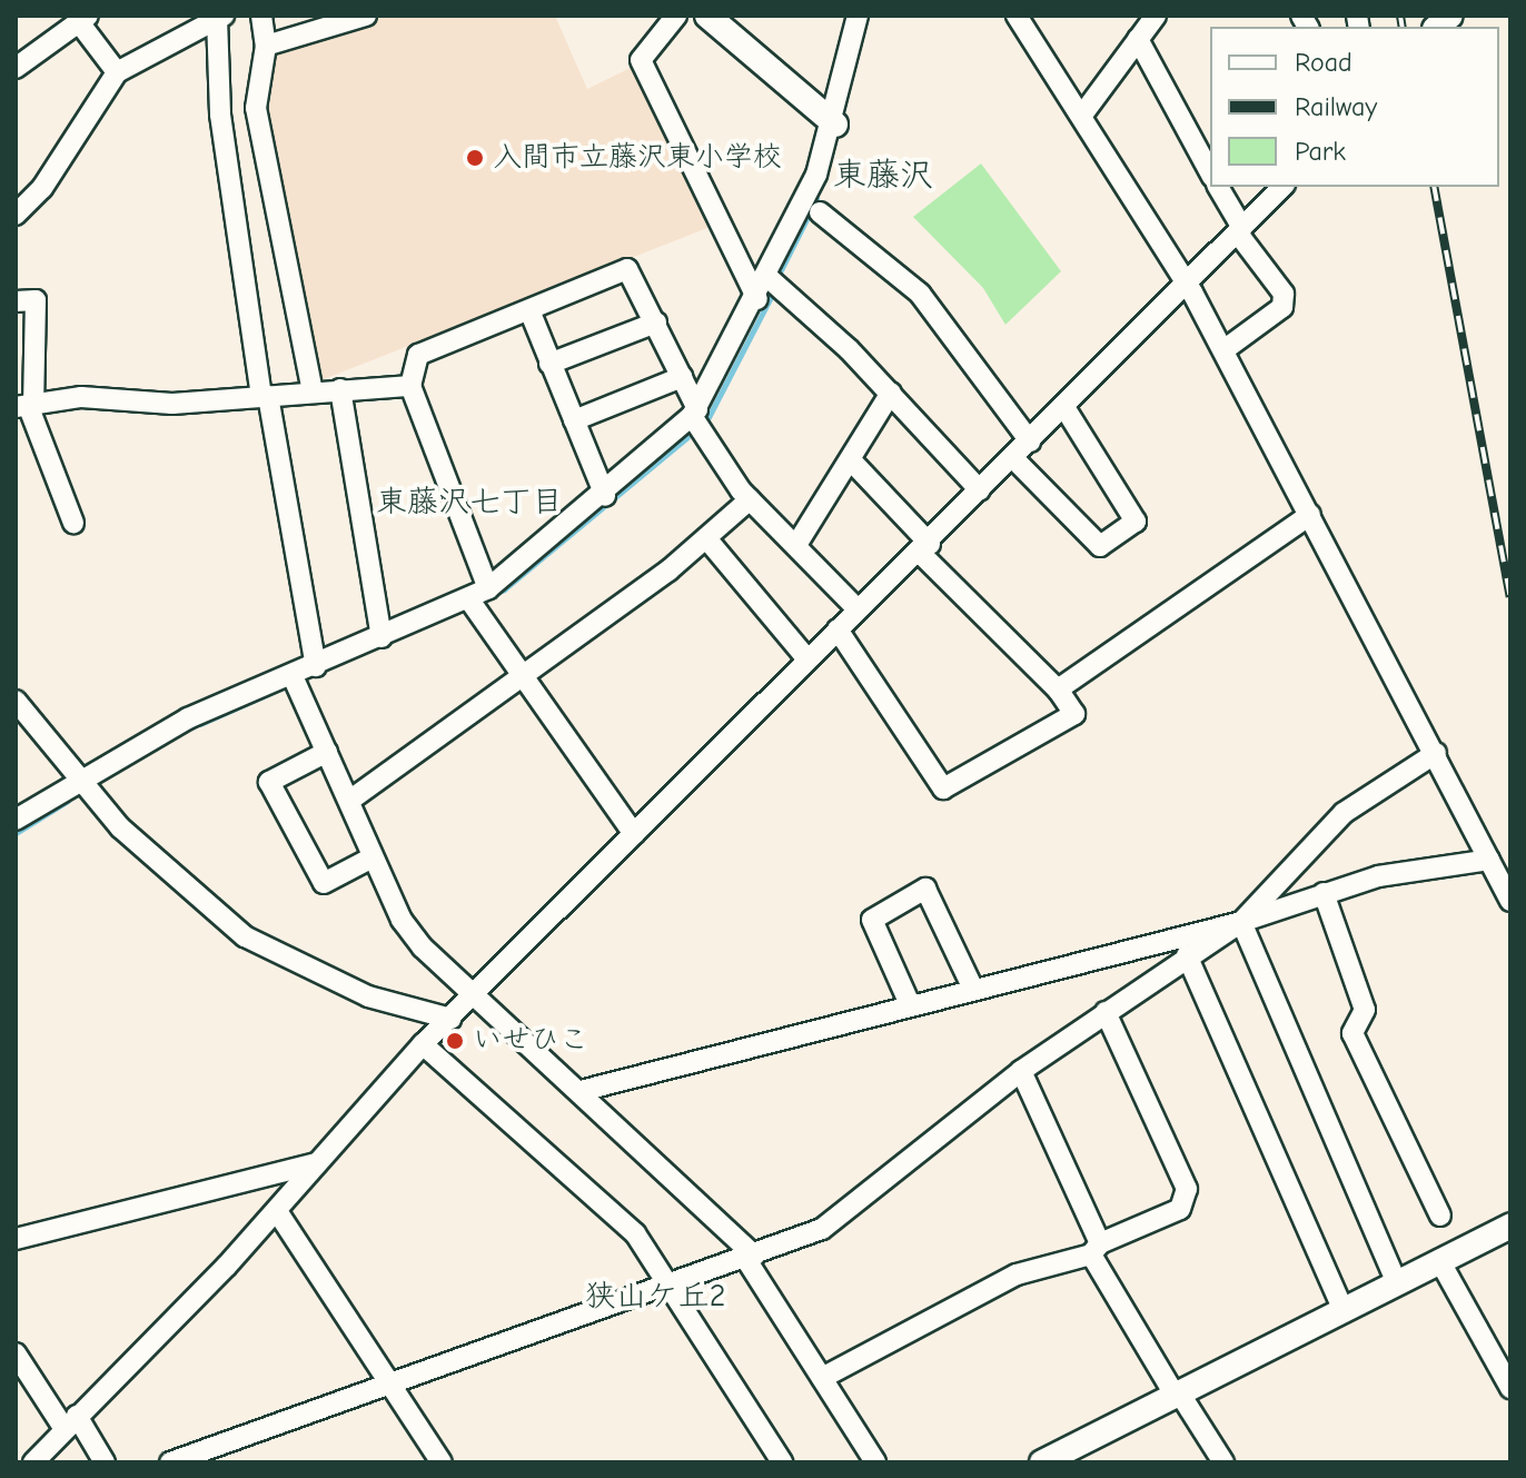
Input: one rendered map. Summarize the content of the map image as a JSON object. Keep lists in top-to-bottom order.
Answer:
{
  "districts": ["東藤沢", "東藤沢七丁目", "狭山ケ丘2"],
  "places": ["入間市立藤沢東小学校", "いせひこ"],
  "legend": ["Road", "Railway", "Park"]
}
